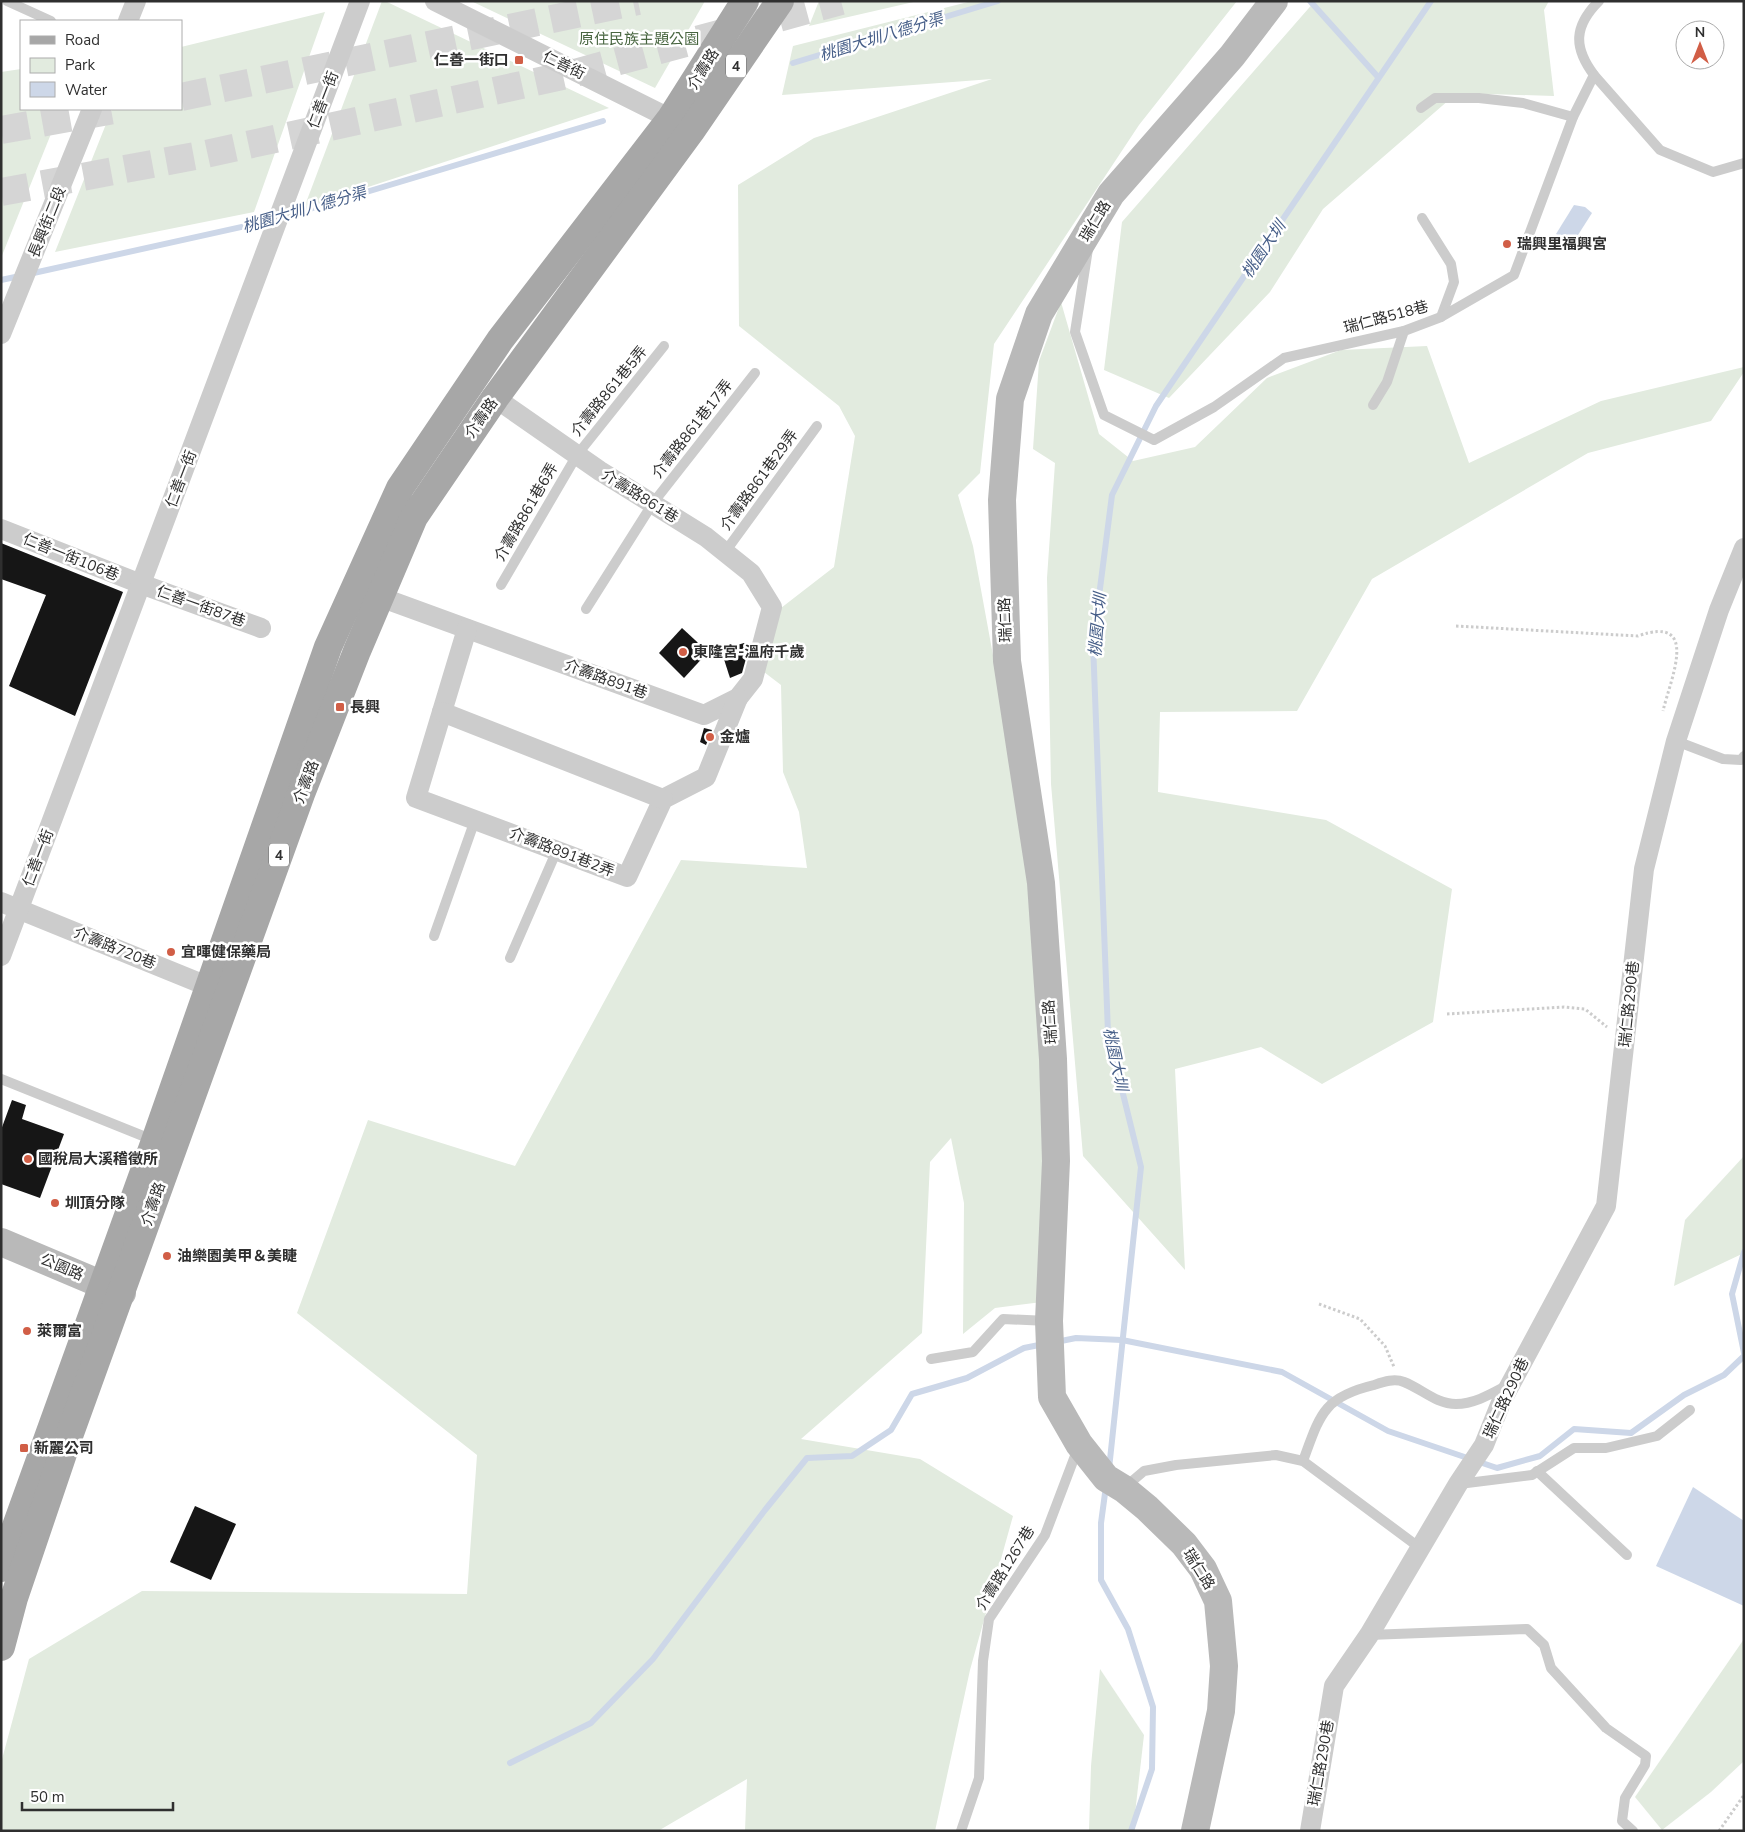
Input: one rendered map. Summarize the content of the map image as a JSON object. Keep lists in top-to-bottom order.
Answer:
{
  "streets": {
    "main road": ["4", "介壽路"],
    "street": [
      "仁善街",
      "仁善一街",
      "瑞仁路",
      "長興街二段",
      "介壽路861巷",
      "仁善一街106巷",
      "仁善一街87巷",
      "介壽路891巷",
      "介壽路891巷2弄",
      "介壽路720巷",
      "瑞仁路290巷",
      "公園路"
    ],
    "lane": [
      "瑞仁路518巷",
      "介壽路861巷5弄",
      "介壽路861巷17弄",
      "介壽路861巷29弄",
      "介壽路861巷6弄",
      "介壽路1267巷"
    ]
  },
  "crossings": [
    ["仁善街", "介壽路"],
    ["介壽路", "介壽路861巷"],
    ["介壽路", "介壽路891巷"],
    ["介壽路", "介壽路720巷"],
    ["介壽路", "公園路"],
    ["仁善一街", "仁善一街106巷"],
    ["仁善一街", "仁善一街87巷"],
    ["仁善一街", "介壽路720巷"],
    ["瑞仁路", "瑞仁路518巷"],
    ["瑞仁路", "介壽路1267巷"],
    ["介壽路861巷5弄", "介壽路861巷"],
    ["介壽路861巷5弄", "介壽路861巷6弄"],
    ["介壽路861巷17弄", "介壽路861巷"],
    ["介壽路861巷29弄", "介壽路861巷"],
    ["介壽路861巷", "介壽路861巷6弄"],
    ["介壽路861巷", "介壽路891巷"],
    ["仁善一街106巷", "仁善一街87巷"]
  ],
  "water": ["桃園大圳八德分渠", "桃園大圳"],
  "parks": ["原住民族主題公園"],
  "places": {
    "transit": ["仁善一街口", "長興", "新麗公司"],
    "other": [
      "瑞興里福興宮",
      "東隆宮-溫府千歲",
      "金爐",
      "宜暉健保藥局",
      "國稅局大溪稽徵所",
      "圳頂分隊",
      "油樂園美甲＆美睫",
      "萊爾富"
    ]
  },
  "legend": ["Road", "Park", "Water"],
  "scale_bar": "50 m",
  "north": "top"
}
